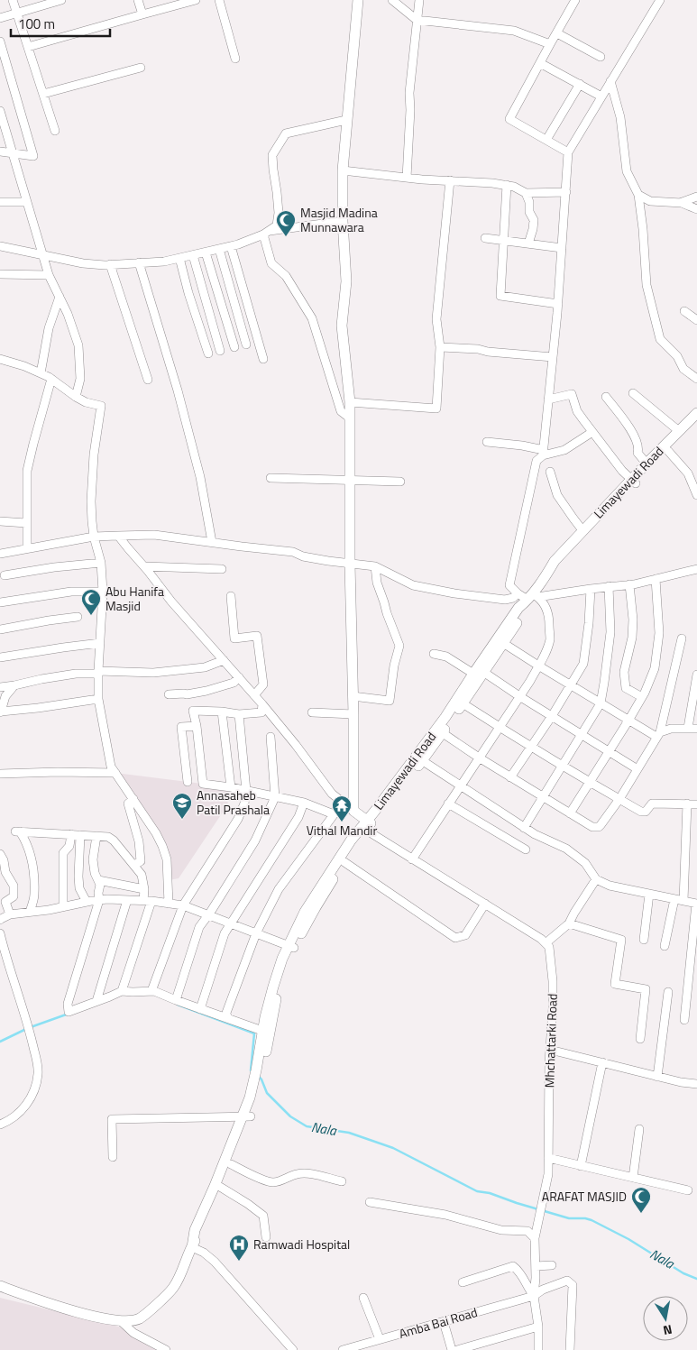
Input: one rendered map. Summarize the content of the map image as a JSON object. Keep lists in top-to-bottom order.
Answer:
{
  "streets": {
    "street": ["Limayewadi Road", "Mhchattarki Road", "Amba Bai Road"]
  },
  "crossings": [
    ["Mhchattarki Road", "Amba Bai Road"]
  ],
  "water": ["Nala"],
  "places": {
    "mosque": ["Masjid Madina Munnawara", "Abu Hanifa Masjid", "ARAFAT MASJID"],
    "school or university": ["Annasaheb Patil Prashala"],
    "temple": ["Vithal Mandir"],
    "hospital": ["Ramwadi Hospital"]
  },
  "scale_bar": "100 m",
  "north": "bottom"
}
